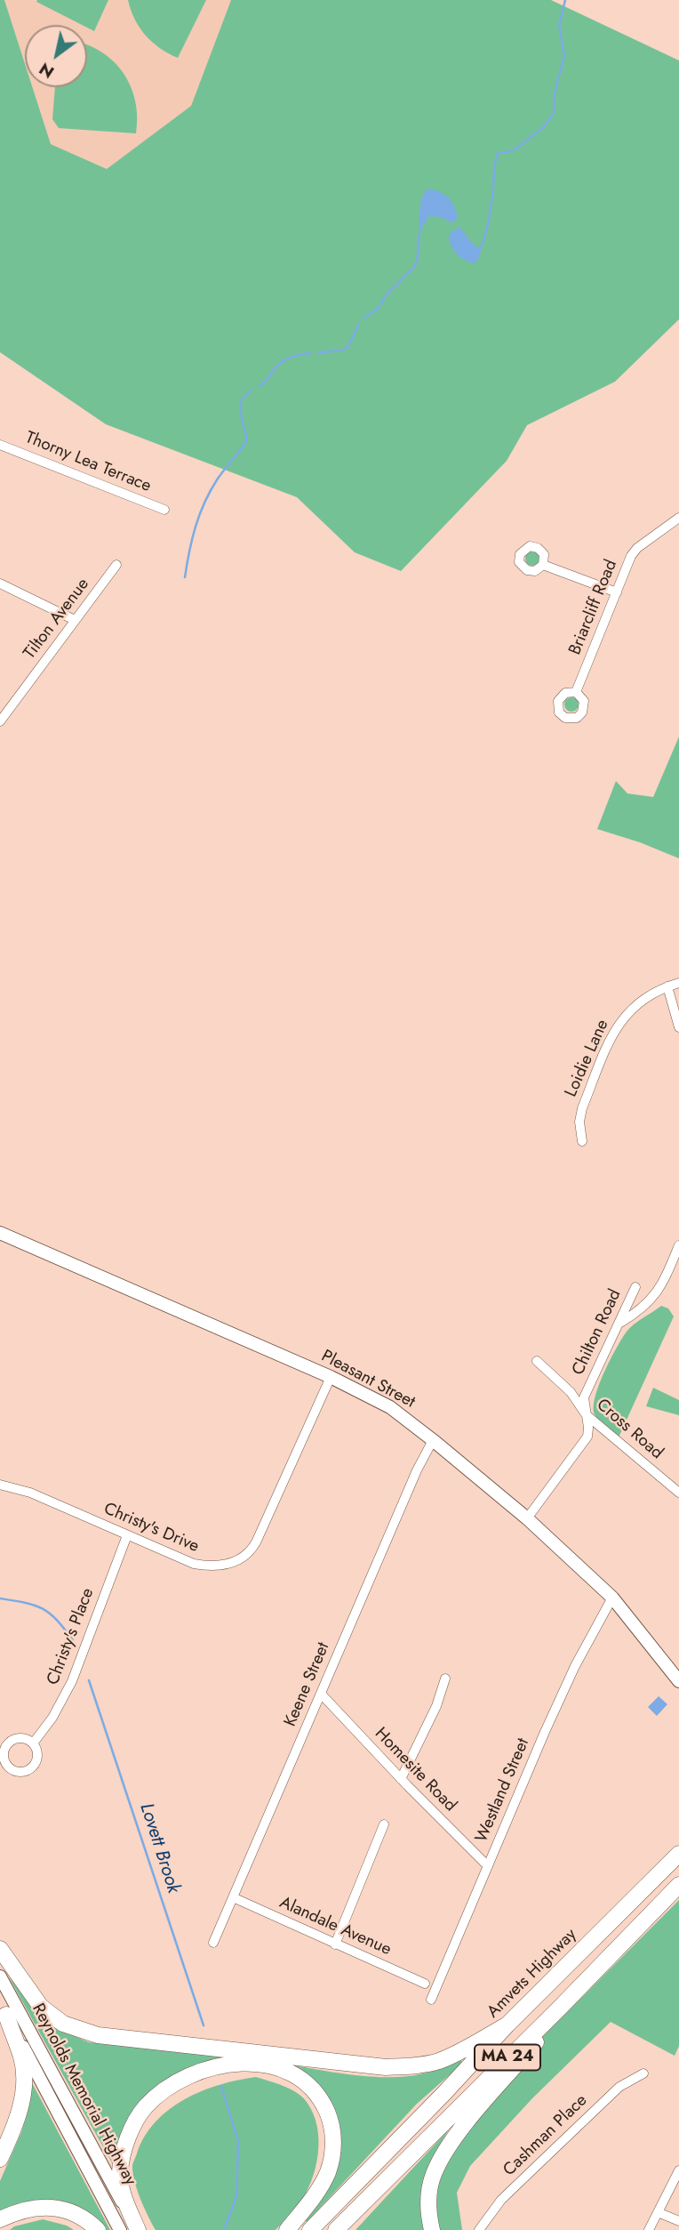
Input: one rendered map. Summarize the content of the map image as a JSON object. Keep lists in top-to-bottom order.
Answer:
{
  "streets": {
    "highway": ["Amvets Highway", "MA 24"],
    "main road": ["Pleasant Street", "Reynolds Memorial Highway"],
    "street": [
      "Thorny Lea Terrace",
      "Briarcliff Road",
      "Tilton Avenue",
      "Loidie Lane",
      "Chilton Road",
      "Cross Road",
      "Christy's Drive",
      "Christy's Place",
      "Keene Street",
      "Homesite Road",
      "Westland Street",
      "Alandale Avenue",
      "Cashman Place"
    ]
  },
  "crossings": [
    ["Chilton Road", "Pleasant Street"],
    ["Chilton Road", "Cross Road"],
    ["Pleasant Street", "Christy's Drive"],
    ["Pleasant Street", "Keene Street"],
    ["Pleasant Street", "Westland Street"],
    ["Christy's Drive", "Christy's Place"],
    ["Keene Street", "Homesite Road"],
    ["Keene Street", "Alandale Avenue"],
    ["Homesite Road", "Westland Street"]
  ],
  "water": ["Lovett Brook"],
  "north": "bottom left"
}
